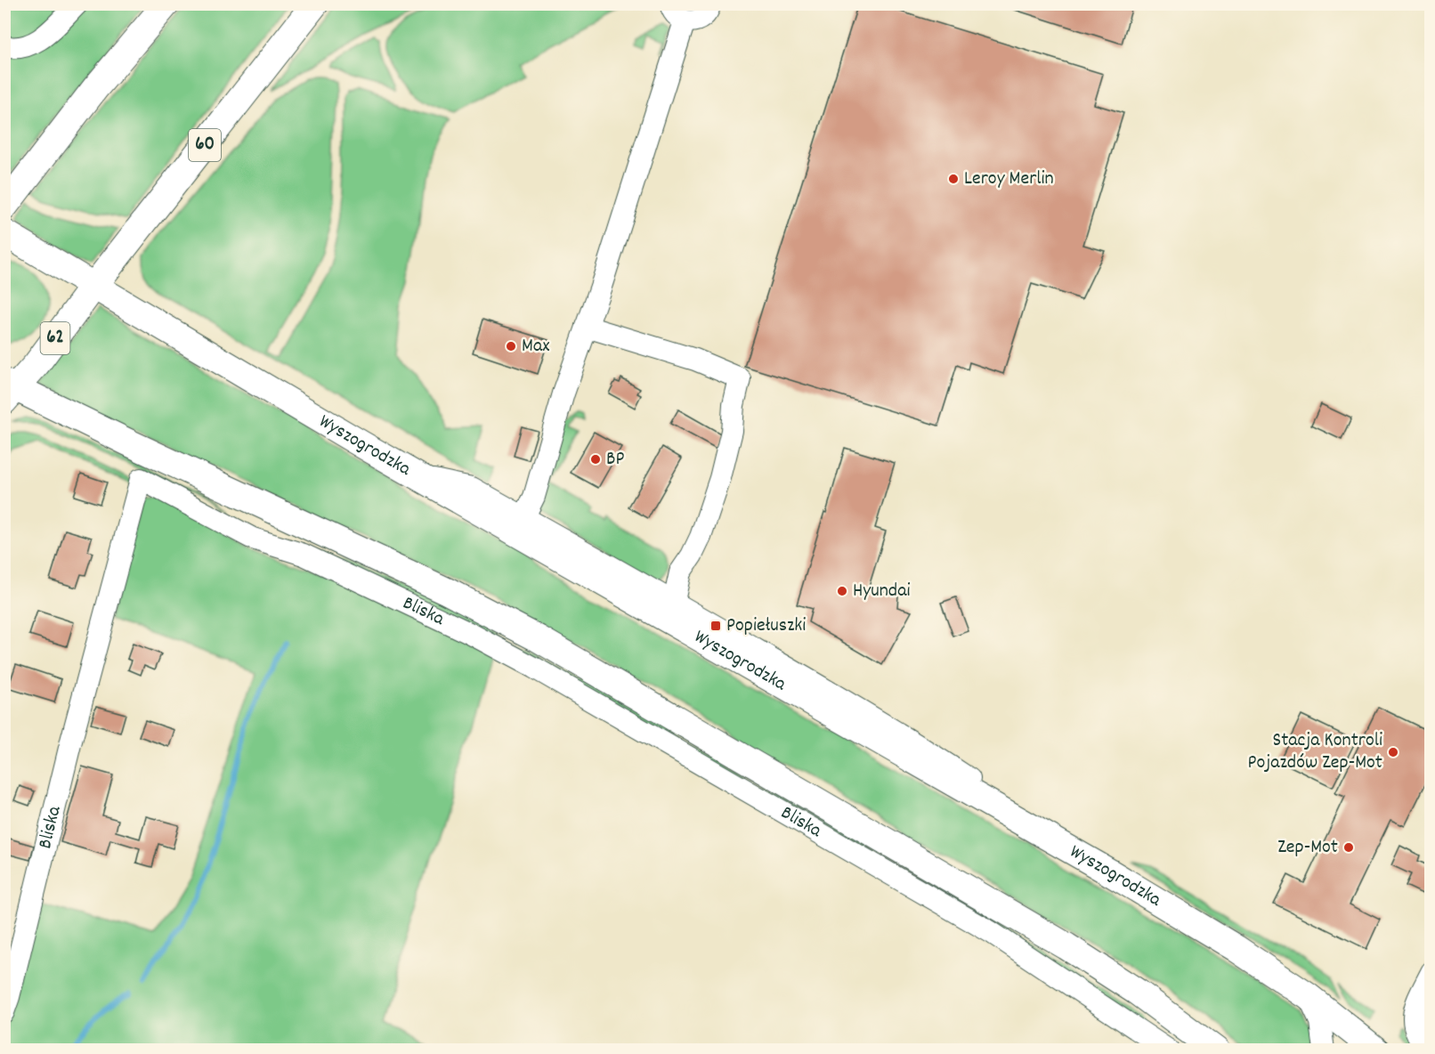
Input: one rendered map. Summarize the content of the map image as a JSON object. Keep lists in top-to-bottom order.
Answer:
{
  "streets": {
    "main road": ["60", "62", "Wyszogrodzka"],
    "street": ["Bliska"]
  },
  "crossings": [
    ["60", "62"],
    ["60", "Wyszogrodzka"],
    ["62", "Wyszogrodzka"]
  ],
  "places": {
    "other": [
      "Leroy Merlin",
      "Max",
      "BP",
      "Hyundai",
      "Stacja Kontroli Pojazdów Zep-Mot",
      "Zep-Mot"
    ],
    "transit": ["Popiełuszki"]
  }
}
